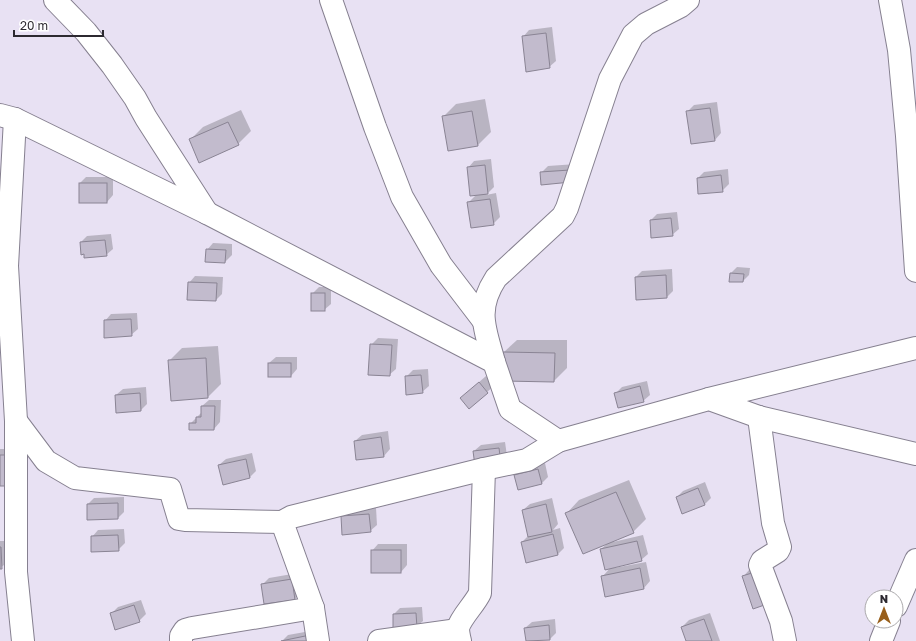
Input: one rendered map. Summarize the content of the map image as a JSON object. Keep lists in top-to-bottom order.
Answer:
{
  "scale_bar": "20 m",
  "north": "top"
}
